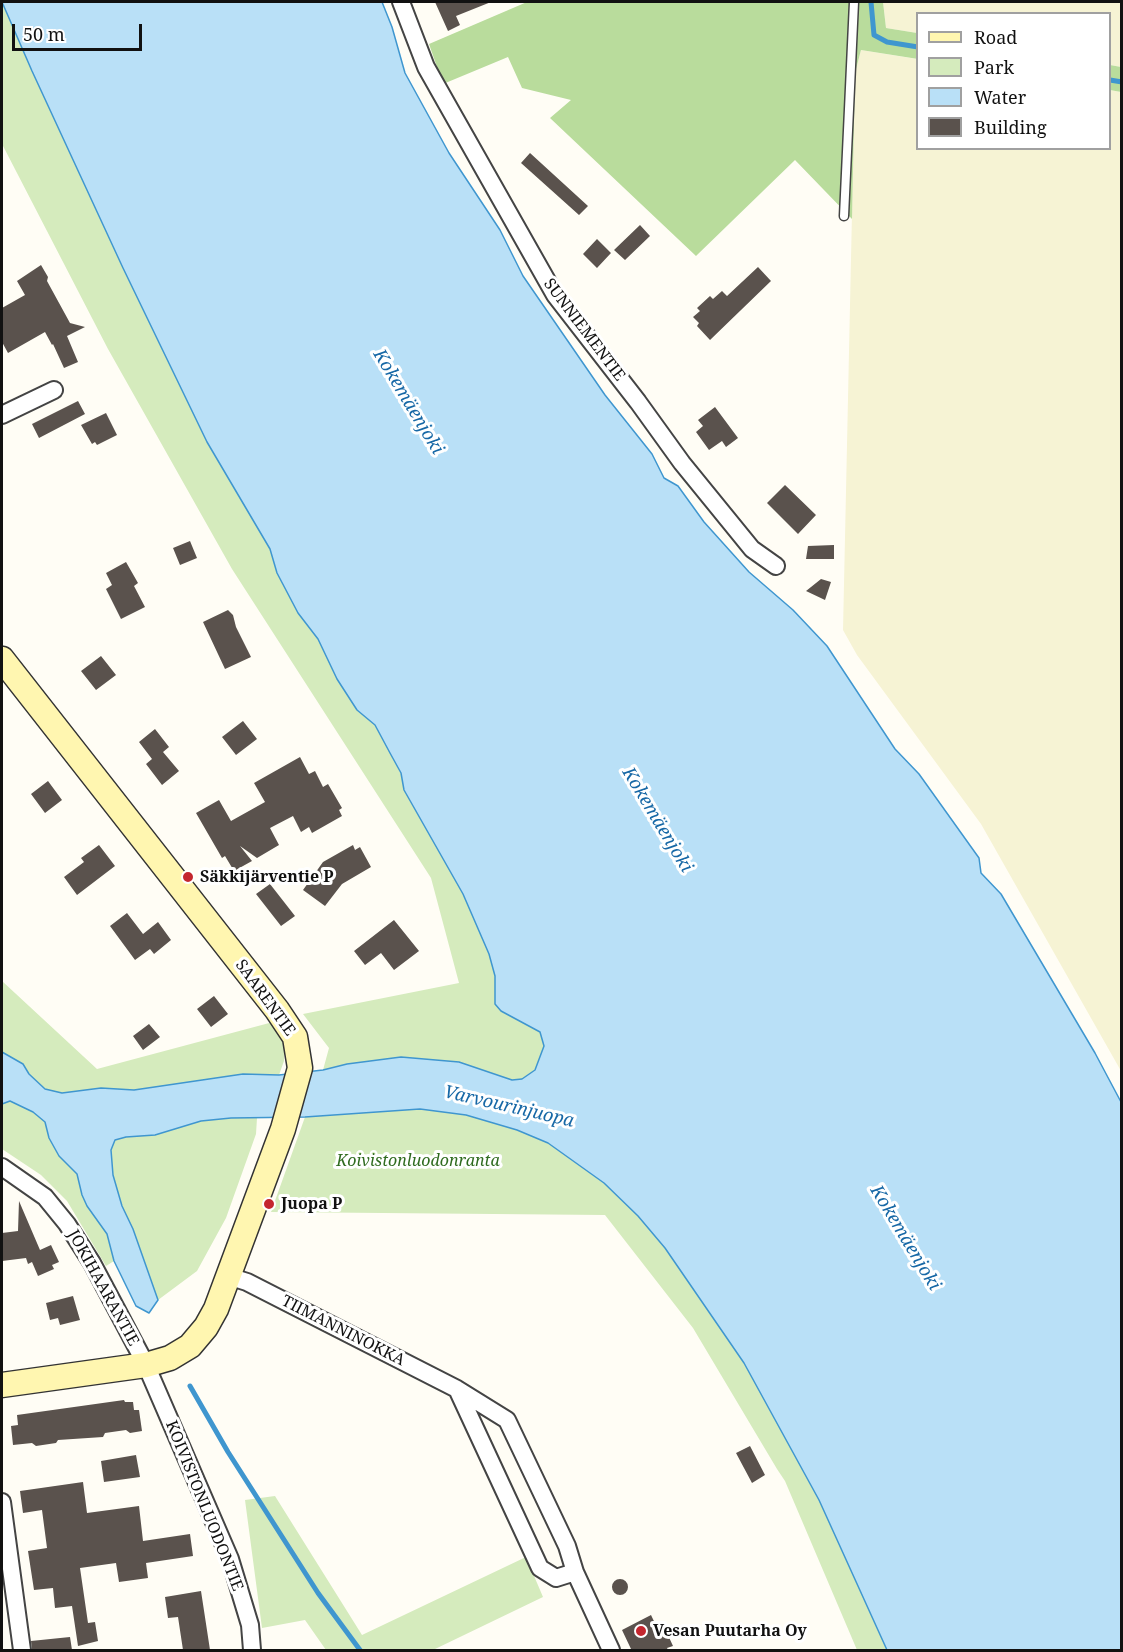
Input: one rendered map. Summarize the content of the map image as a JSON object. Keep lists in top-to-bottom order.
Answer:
{
  "streets": {
    "street": [
      "SUNNIEMENTIE",
      "SAARENTIE",
      "JOKIHAARANTIE",
      "TIIMANNINOKKA",
      "KOIVISTONLUODONTIE"
    ]
  },
  "crossings": [
    ["SAARENTIE", "JOKIHAARANTIE"],
    ["SAARENTIE", "TIIMANNINOKKA"],
    ["SAARENTIE", "KOIVISTONLUODONTIE"],
    ["JOKIHAARANTIE", "KOIVISTONLUODONTIE"]
  ],
  "water": ["Kokemäenjoki", "Varvourinjuopa"],
  "parks": ["Koivistonluodonranta"],
  "places": ["Säkkijärventie P", "Juopa P", "Vesan Puutarha Oy"],
  "legend": [
    "Road",
    "Park",
    "Water",
    "Building"
  ],
  "scale_bar": "50 m"
}
